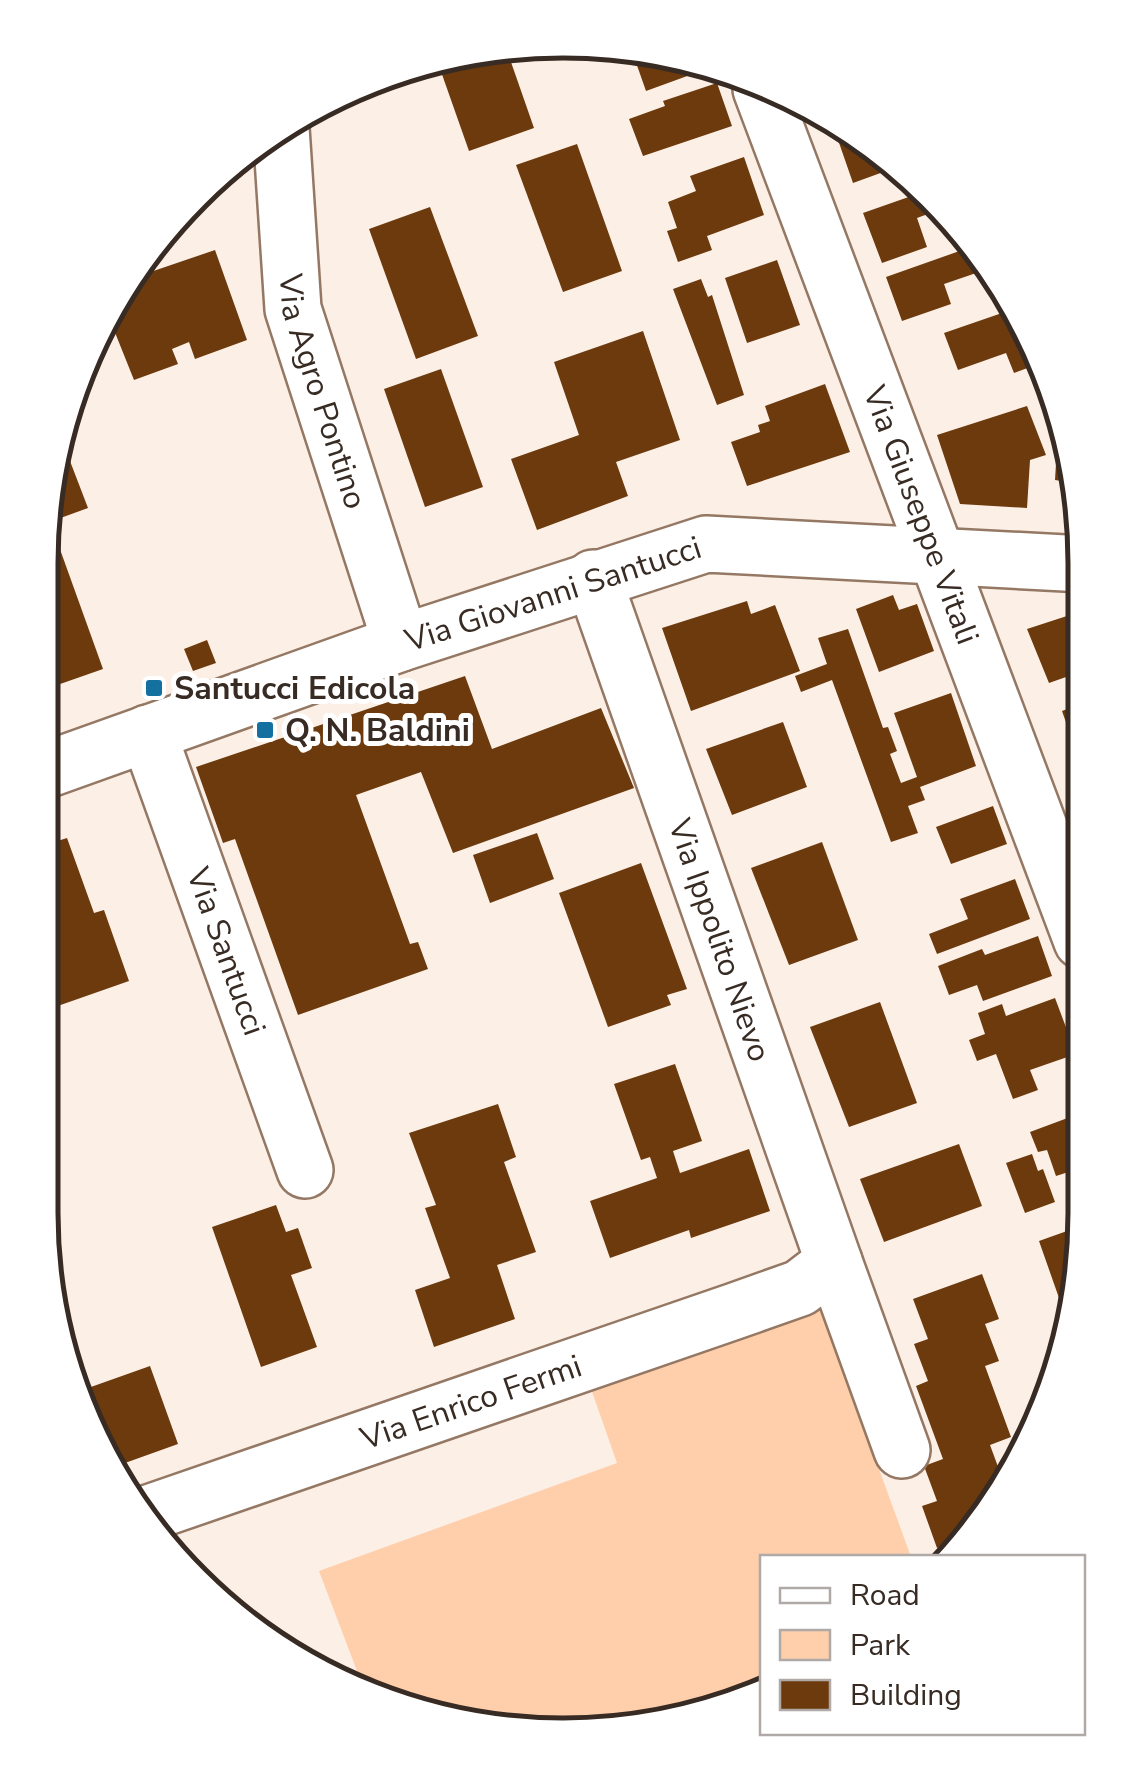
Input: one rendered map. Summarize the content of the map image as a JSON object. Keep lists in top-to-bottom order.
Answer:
{
  "streets": {
    "street": [
      "Via Agro Pontino",
      "Via Giuseppe Vitali",
      "Via Giovanni Santucci",
      "Via Ippolito Nievo",
      "Via Santucci",
      "Via Enrico Fermi"
    ]
  },
  "crossings": [
    ["Via Agro Pontino", "Via Giovanni Santucci"],
    ["Via Giuseppe Vitali", "Via Giovanni Santucci"],
    ["Via Giovanni Santucci", "Via Ippolito Nievo"],
    ["Via Giovanni Santucci", "Via Santucci"],
    ["Via Ippolito Nievo", "Via Enrico Fermi"]
  ],
  "places": {
    "transit": ["Santucci Edicola", "Q. N. Baldini"]
  },
  "legend": ["Road", "Park", "Building"]
}
